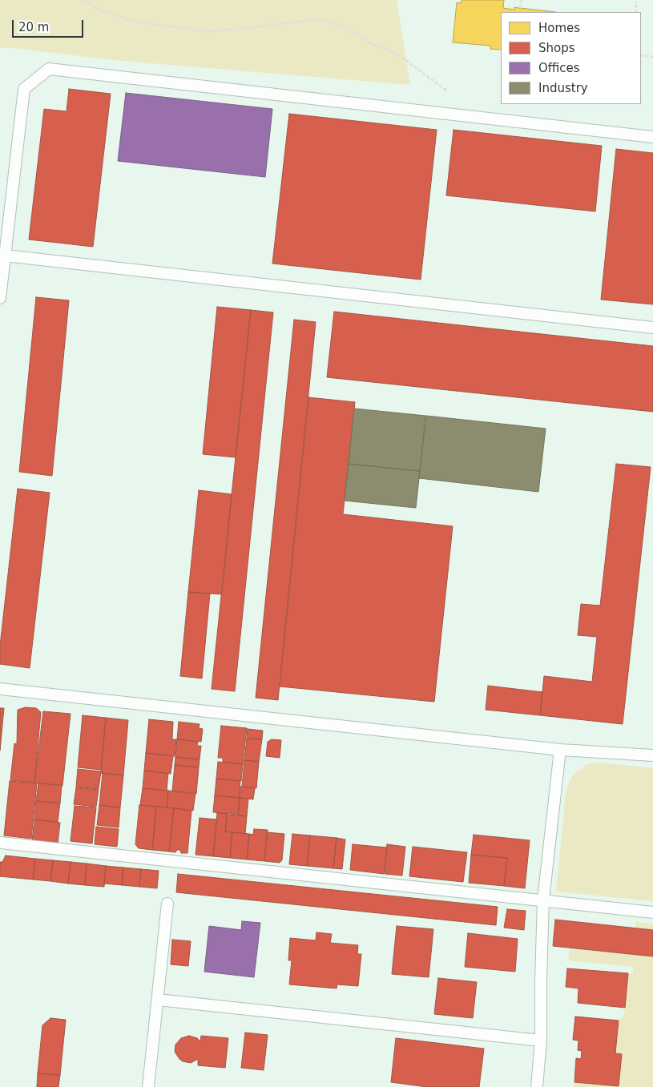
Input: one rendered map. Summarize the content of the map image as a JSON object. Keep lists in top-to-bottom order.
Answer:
{
  "legend": [
    "Homes",
    "Shops",
    "Offices",
    "Industry"
  ],
  "scale_bar": "20 m"
}
